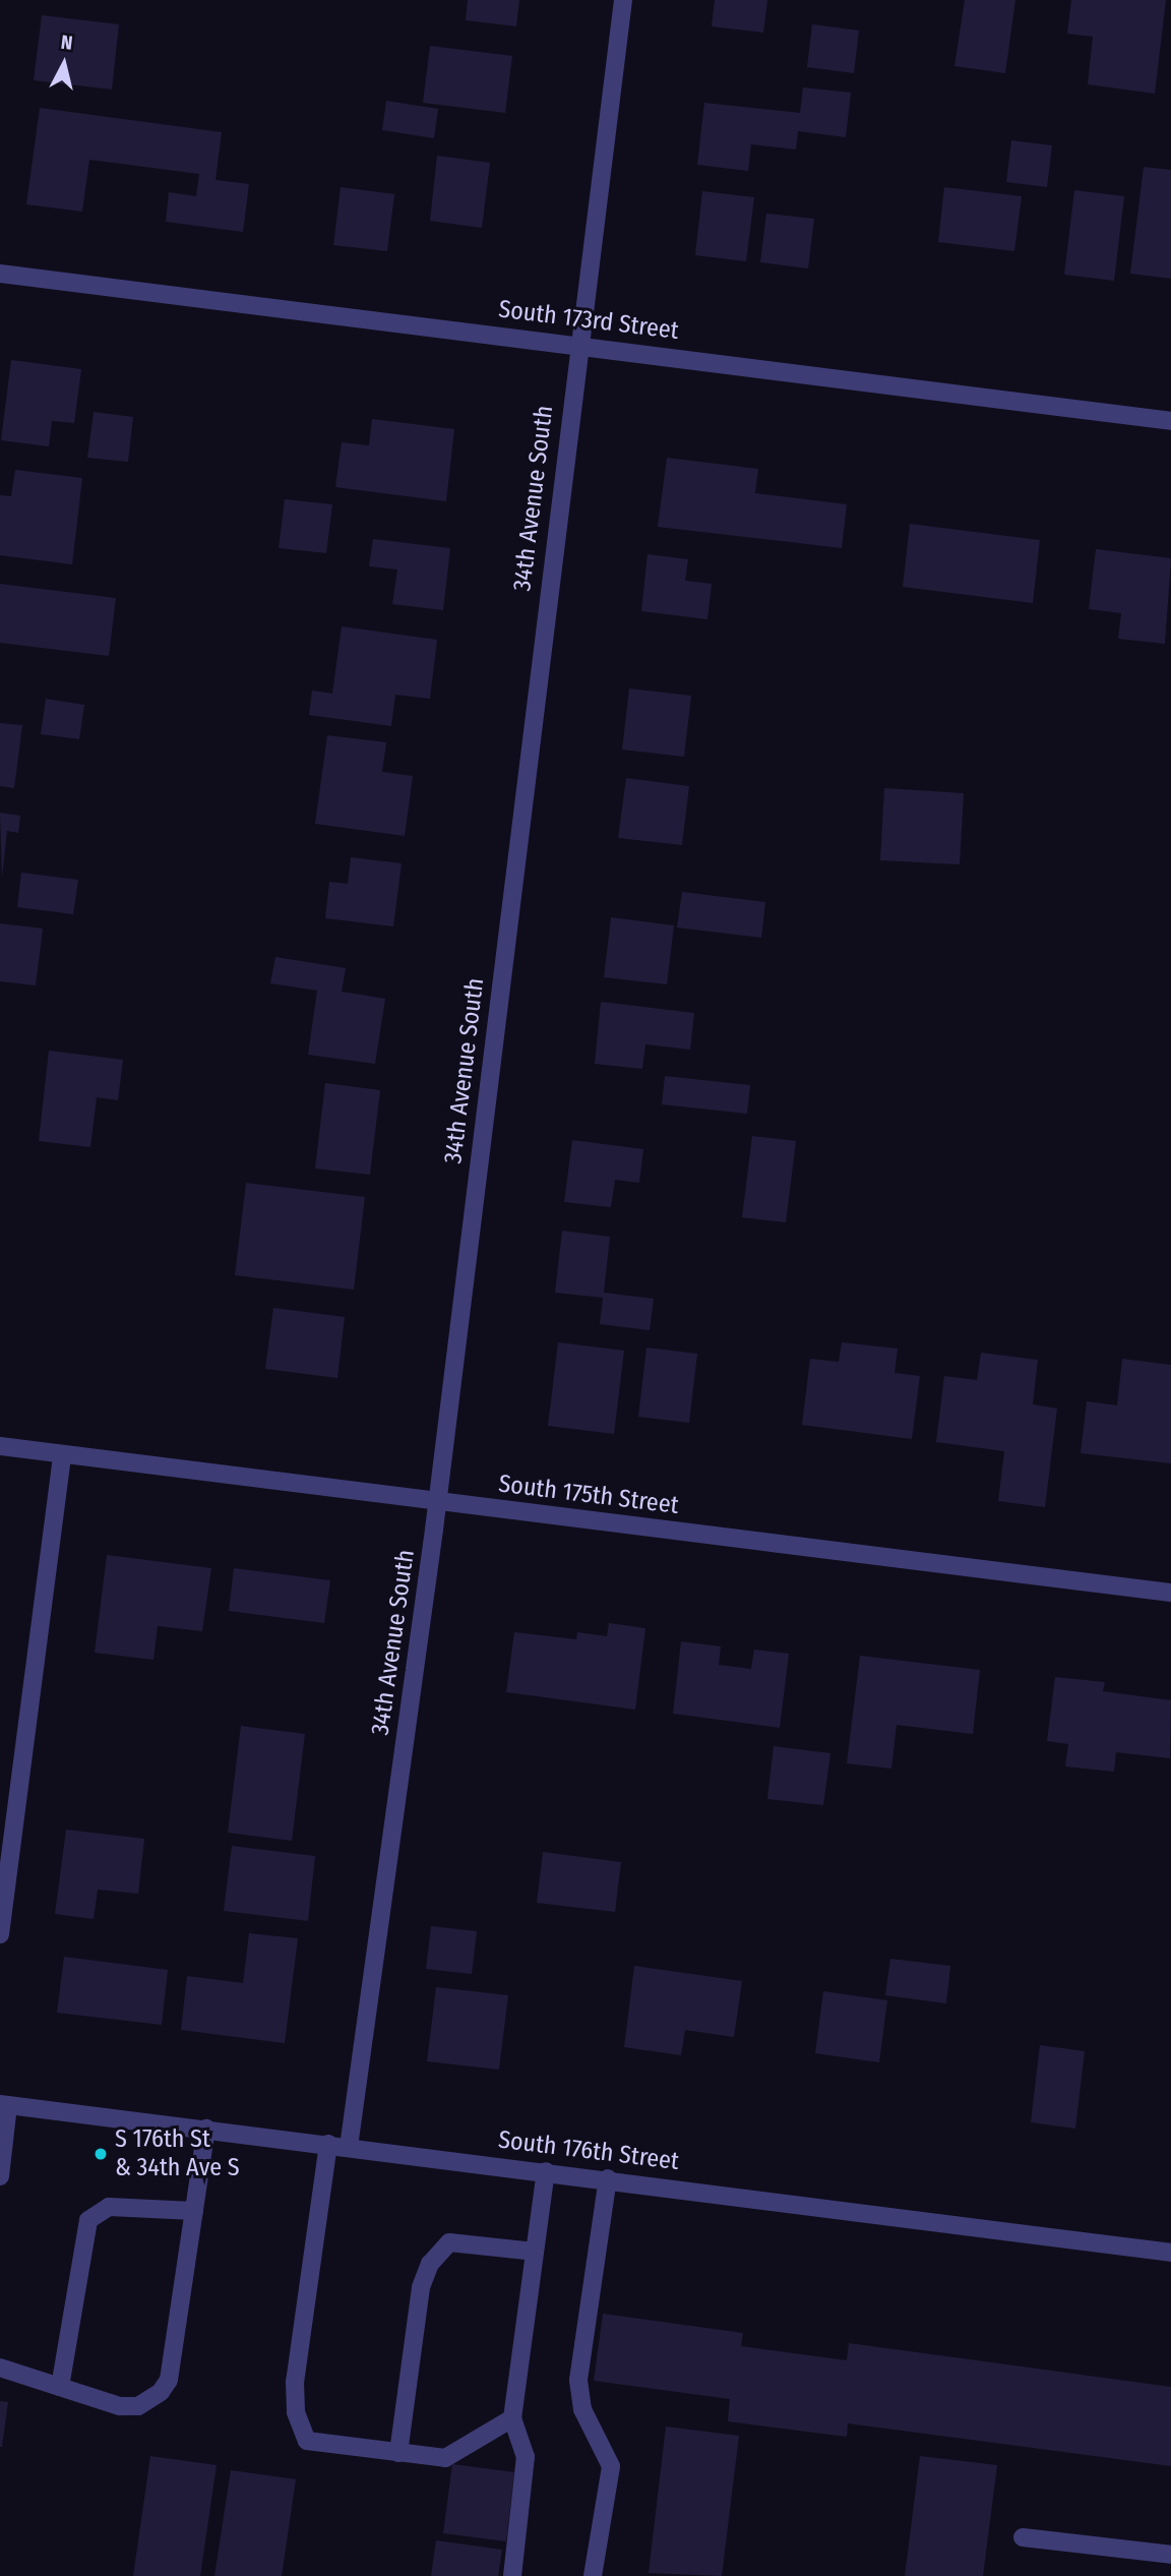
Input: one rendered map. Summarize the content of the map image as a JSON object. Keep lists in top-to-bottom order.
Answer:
{
  "streets": {
    "street": [
      "South 173rd Street",
      "34th Avenue South",
      "South 175th Street",
      "South 176th Street"
    ]
  },
  "crossings": [
    ["South 173rd Street", "34th Avenue South"],
    ["34th Avenue South", "South 175th Street"],
    ["34th Avenue South", "South 176th Street"]
  ],
  "places": ["S 176th St & 34th Ave S"],
  "north": "top"
}
